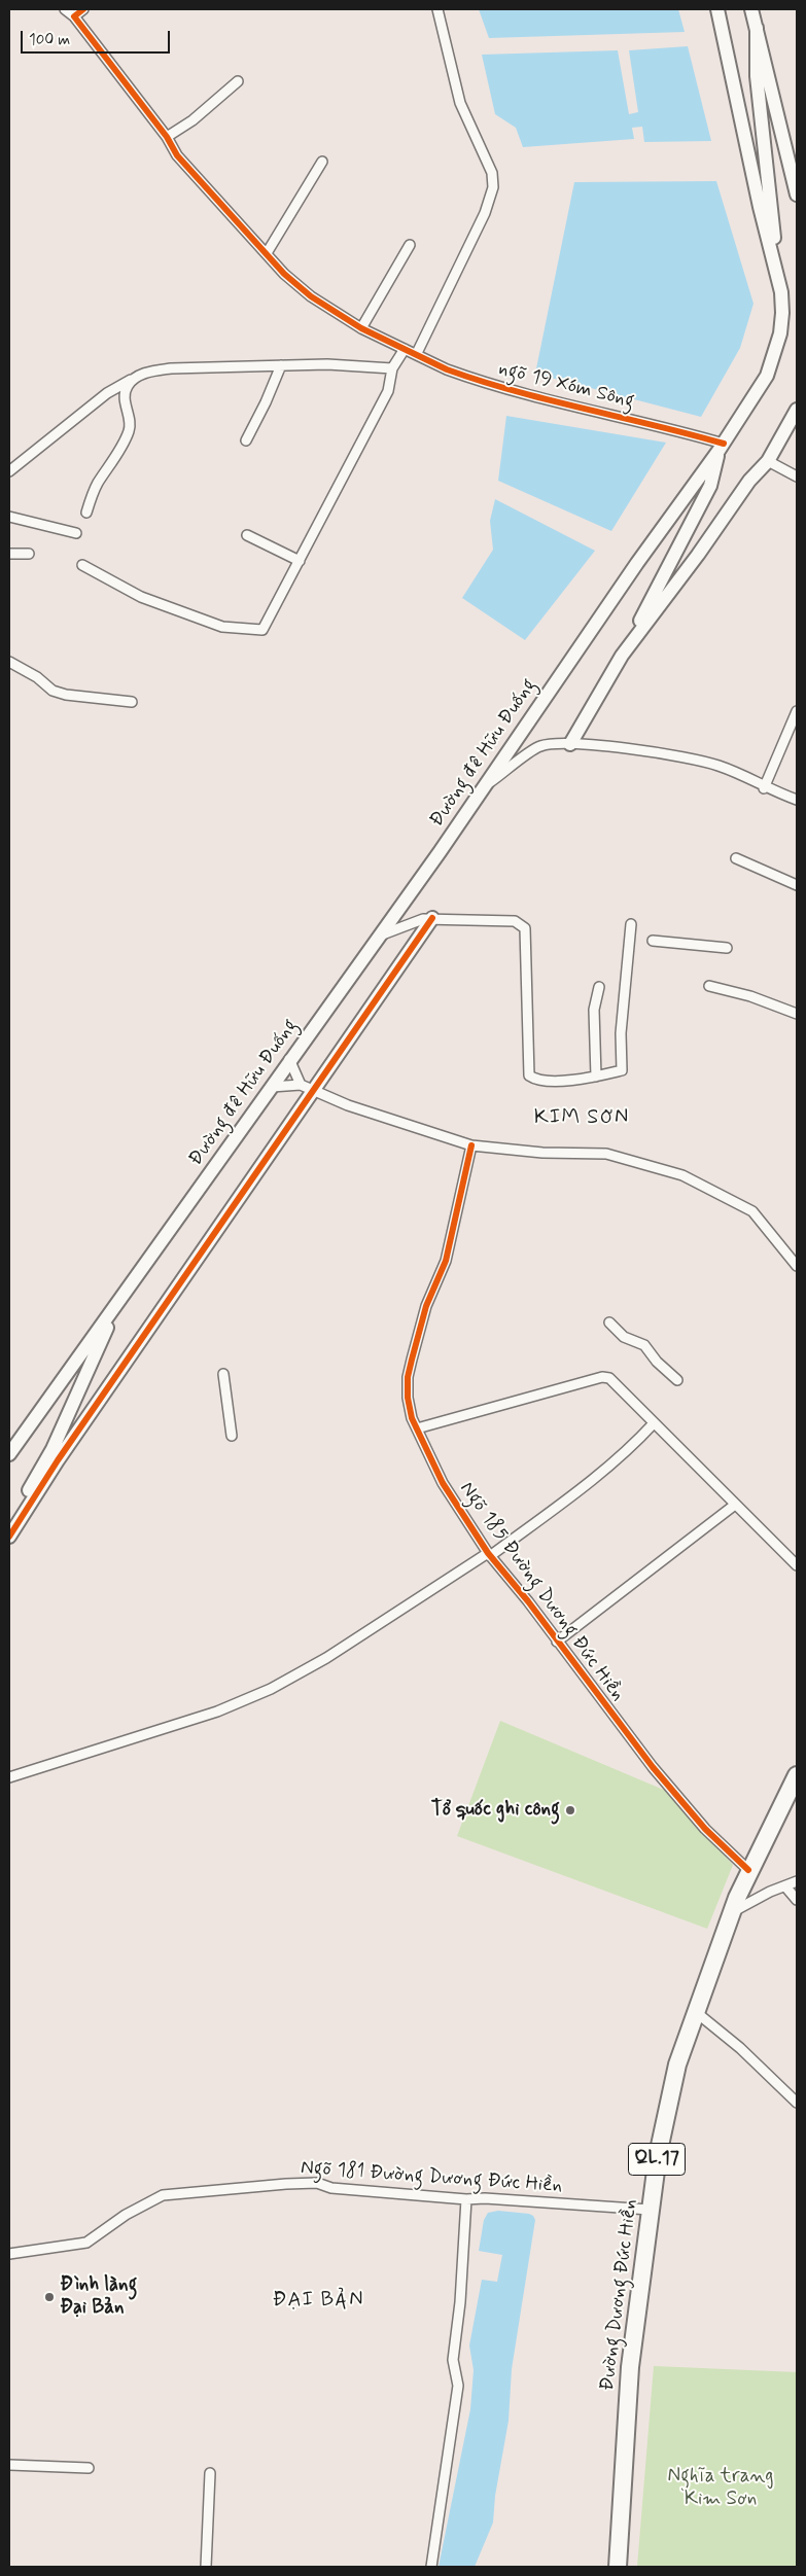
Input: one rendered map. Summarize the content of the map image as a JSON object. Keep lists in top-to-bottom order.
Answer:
{
  "streets": {
    "highway": ["QL.17", "Đường Dương Đức Hiền"],
    "main road": ["Đường đê Hữu Đuống"],
    "street": ["ngõ 19 Xóm Sông", "Ngõ 185 Đường Dương Đức Hiền", "Ngõ 181 Đường Dương Đức Hiền"]
  },
  "crossings": [
    ["ngõ 19 Xóm Sông", "Đường đê Hữu Đuống"],
    ["Ngõ 185 Đường Dương Đức Hiền", "Đường Dương Đức Hiền"],
    ["Ngõ 181 Đường Dương Đức Hiền", "Đường Dương Đức Hiền"]
  ],
  "districts": ["KIM SƠN", "ĐẠI BẢN"],
  "parks": ["Nghĩa trang Kim Sơn"],
  "places": ["Tổ quốc ghi công", "Đình làng Đại Bản"],
  "scale_bar": "100 m"
}
